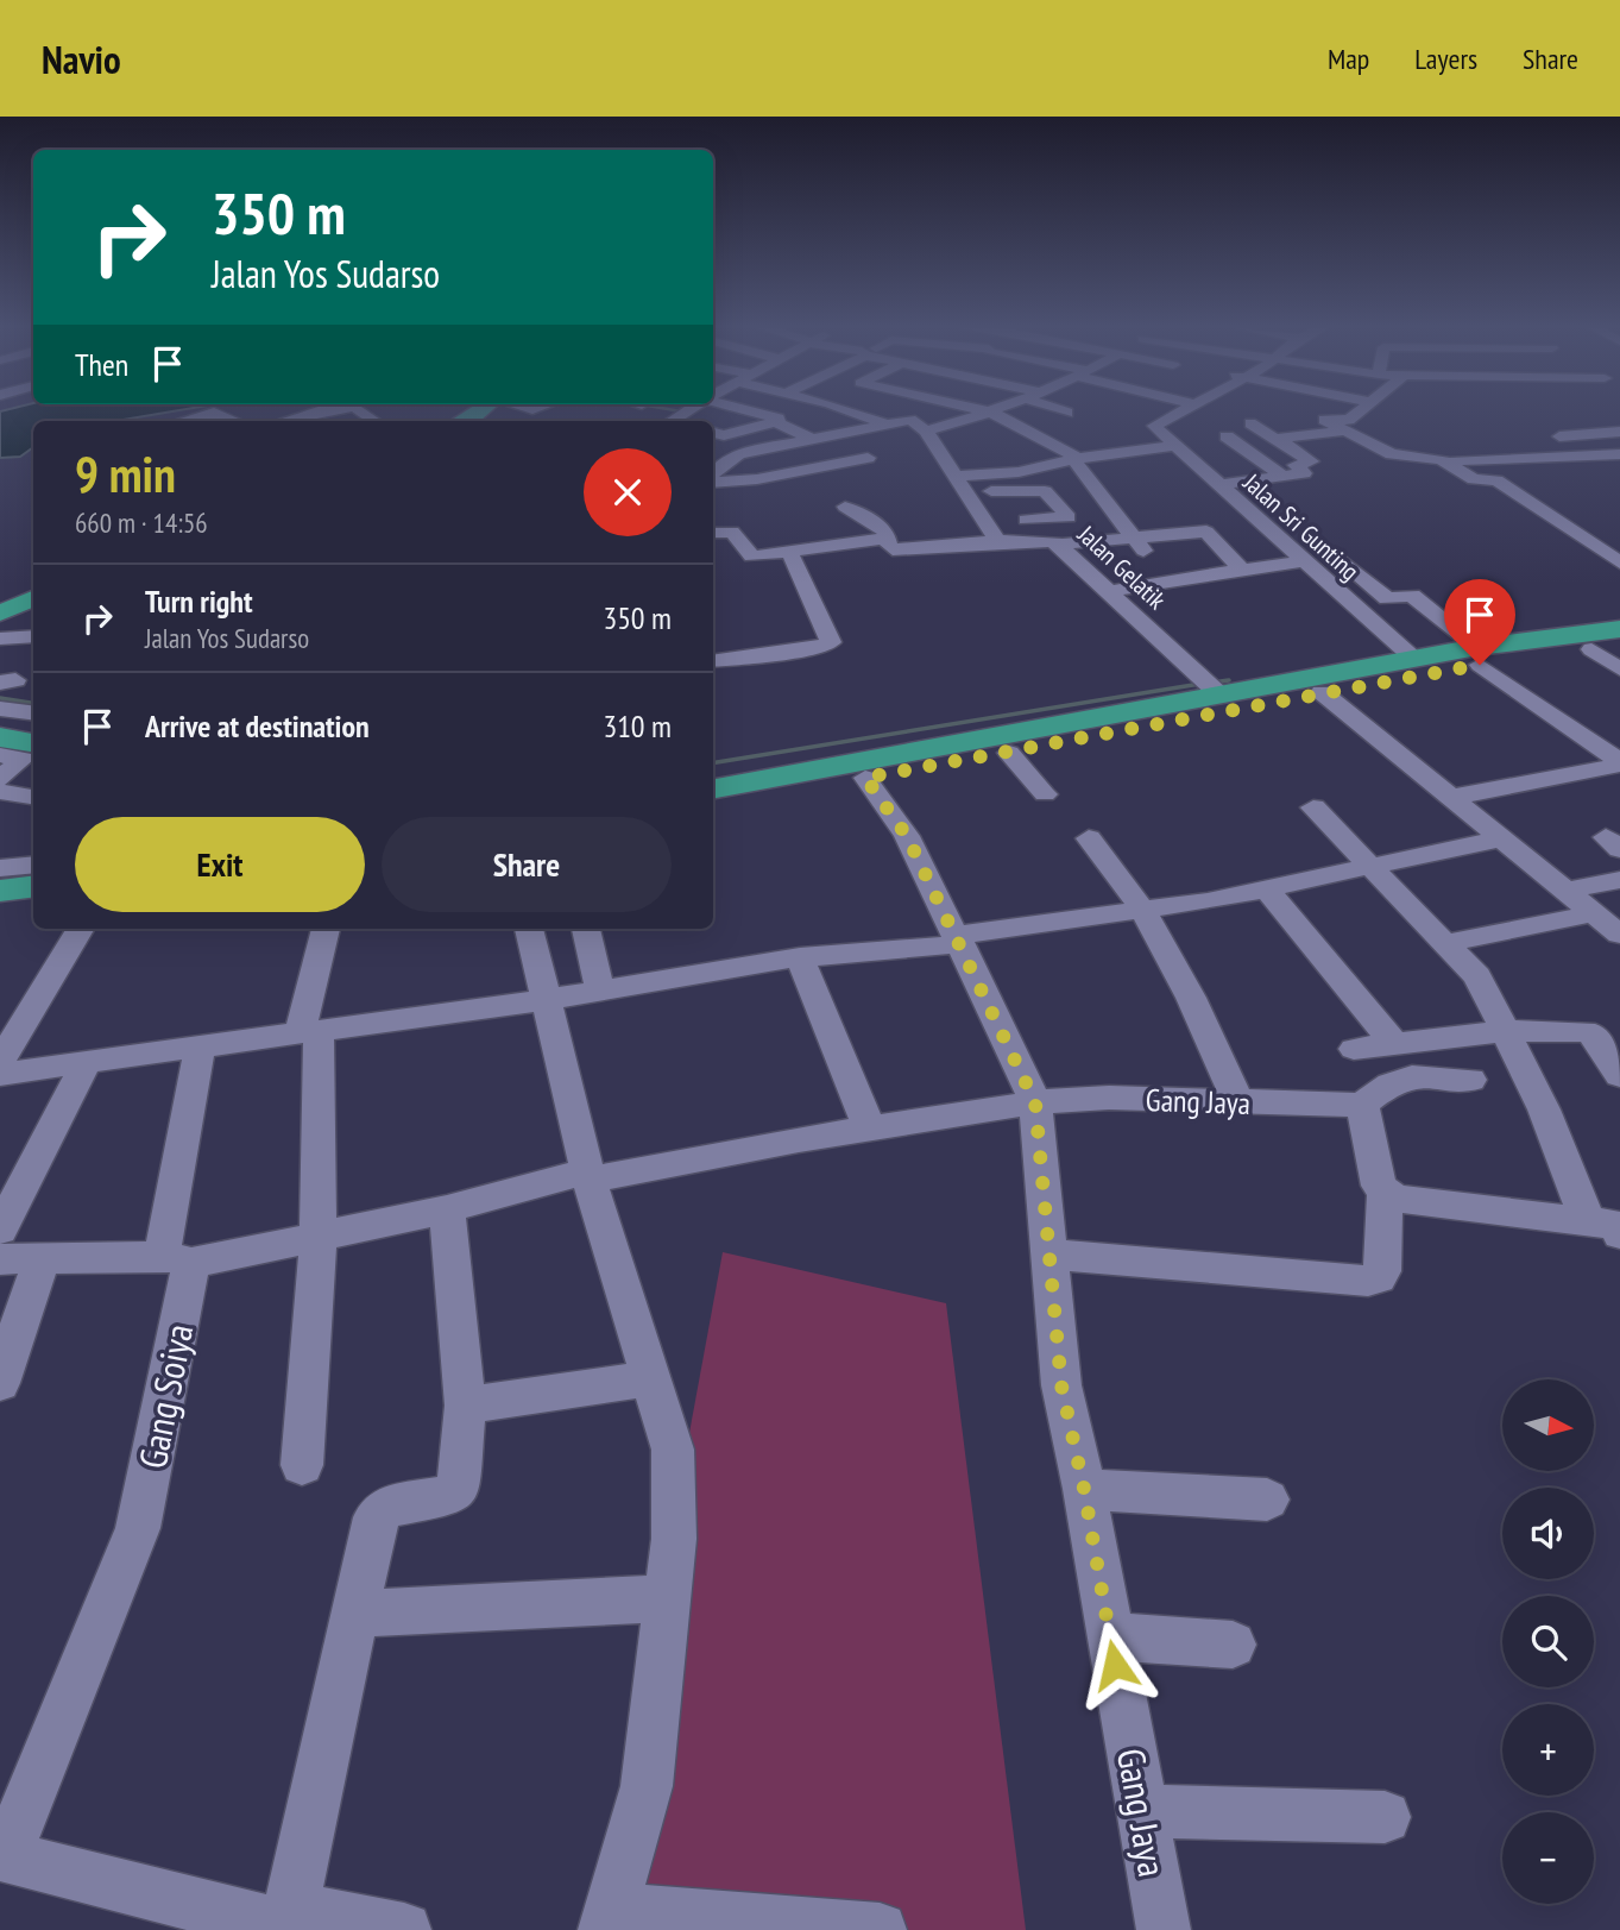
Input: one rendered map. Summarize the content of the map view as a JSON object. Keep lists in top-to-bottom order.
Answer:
{
  "streets": {
    "street": [
      "Jalan Sri Gunting",
      "Jalan Gelatik",
      "Gang Jaya",
      "Gang Soiya"
    ]
  },
  "north": "right",
  "page": {
    "header": "Navio",
    "nav": ["Map", "Layers", "Share"],
    "turn": ["350 m", "Jalan Yos Sudarso"],
    "then": "Then",
    "heading": ["9 min", "660 m · 14:56"],
    "list": [
      {
        "name": "Turn right",
        "note": "Jalan Yos Sudarso",
        "value": "350 m"
      },
      {
        "name": "Arrive at destination",
        "value": "310 m"
      }
    ],
    "buttons": ["Exit", "Share"],
    "map_buttons": ["+", "−"]
  }
}
